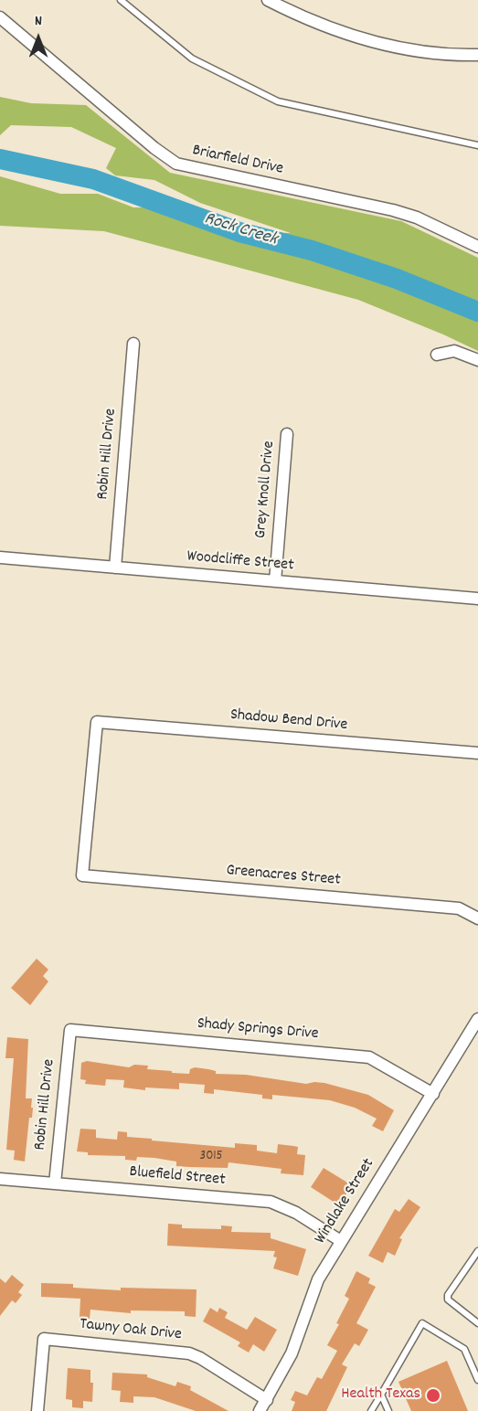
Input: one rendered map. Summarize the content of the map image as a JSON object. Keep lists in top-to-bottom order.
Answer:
{
  "streets": {
    "street": [
      "Briarfield Drive",
      "Robin Hill Drive",
      "Grey Knoll Drive",
      "Woodcliffe Street",
      "Shadow Bend Drive",
      "Greenacres Street",
      "Shady Springs Drive",
      "Bluefield Street",
      "Windlake Street",
      "Tawny Oak Drive"
    ]
  },
  "crossings": [
    ["Robin Hill Drive", "Woodcliffe Street"],
    ["Robin Hill Drive", "Shady Springs Drive"],
    ["Robin Hill Drive", "Bluefield Street"],
    ["Grey Knoll Drive", "Woodcliffe Street"],
    ["Shadow Bend Drive", "Greenacres Street"],
    ["Shady Springs Drive", "Windlake Street"],
    ["Bluefield Street", "Windlake Street"],
    ["Windlake Street", "Tawny Oak Drive"]
  ],
  "water": ["Rock Creek"],
  "places": ["Health Texas"],
  "house_numbers": ["3015"],
  "north": "top"
}
